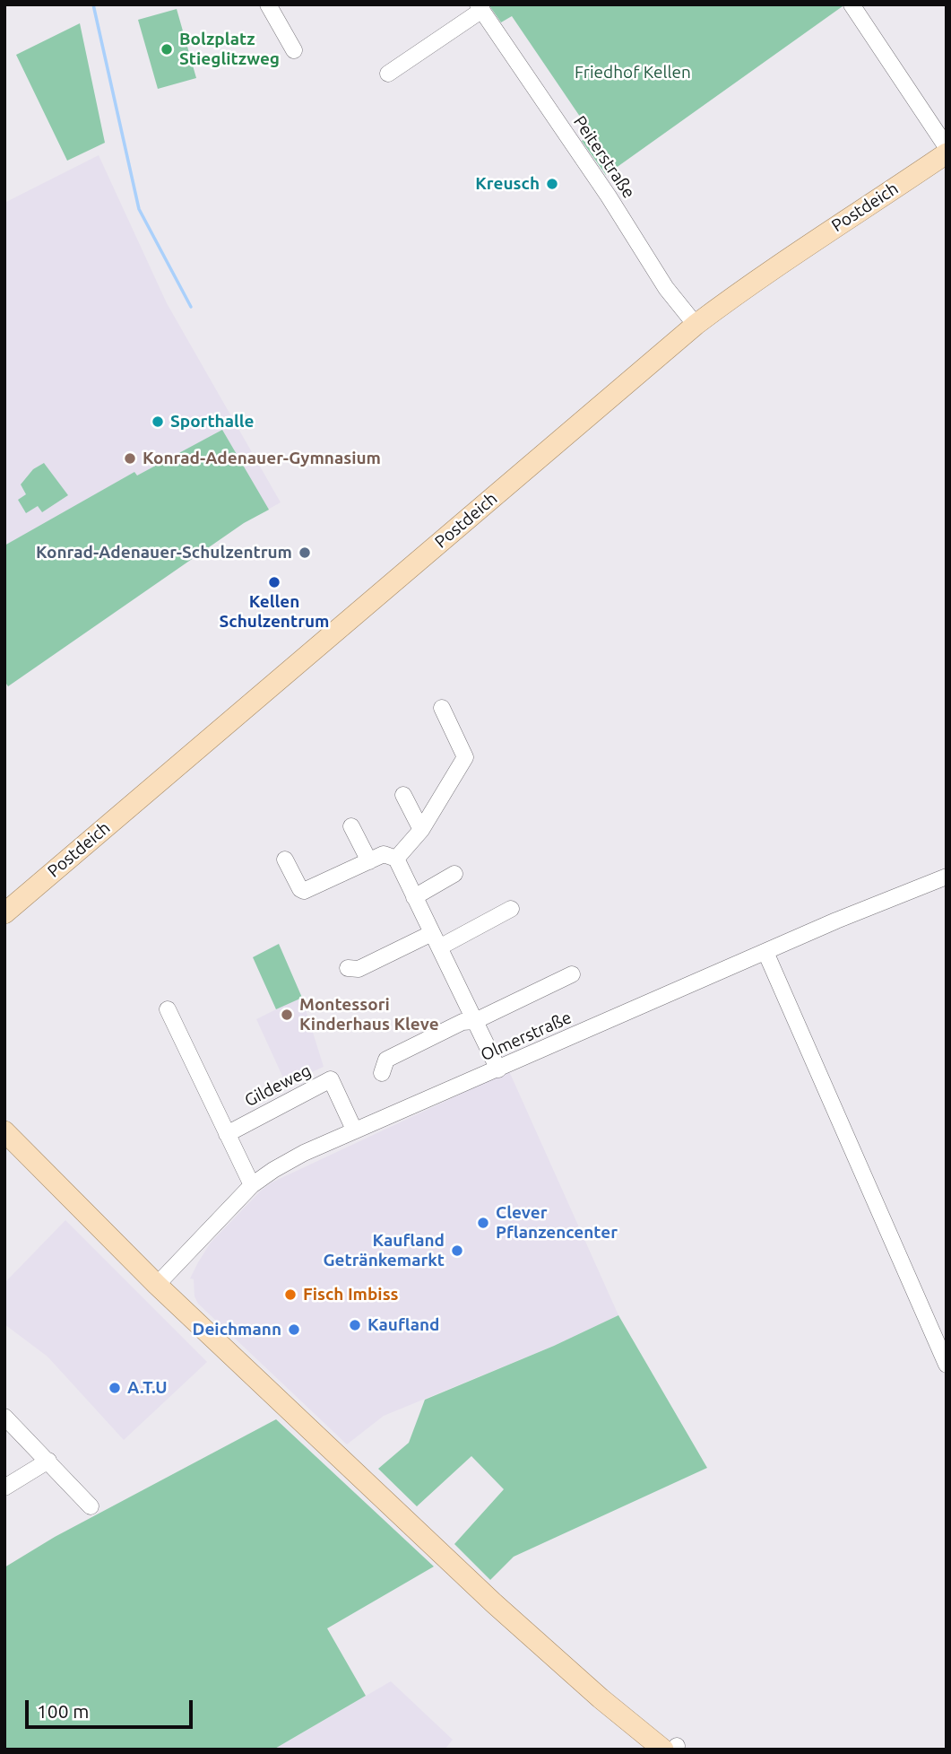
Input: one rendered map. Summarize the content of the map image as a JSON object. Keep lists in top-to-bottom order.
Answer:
{
  "streets": {
    "main road": ["Postdeich"],
    "street": ["Peiterstraße", "Olmerstraße", "Gildeweg"]
  },
  "crossings": [
    ["Peiterstraße", "Postdeich"],
    ["Olmerstraße", "Gildeweg"]
  ],
  "parks": ["Friedhof Kellen"],
  "places": [
    "Bolzplatz Stieglitzweg",
    "Kreusch",
    "Sporthalle",
    "Konrad-Adenauer-Gymnasium",
    "Konrad-Adenauer-Schulzentrum",
    "Kellen Schulzentrum",
    "Montessori Kinderhaus Kleve",
    "Clever Pflanzencenter",
    "Kaufland Getränkemarkt",
    "Fisch Imbiss",
    "Kaufland",
    "Deichmann",
    "A.T.U"
  ],
  "scale_bar": "100 m"
}
